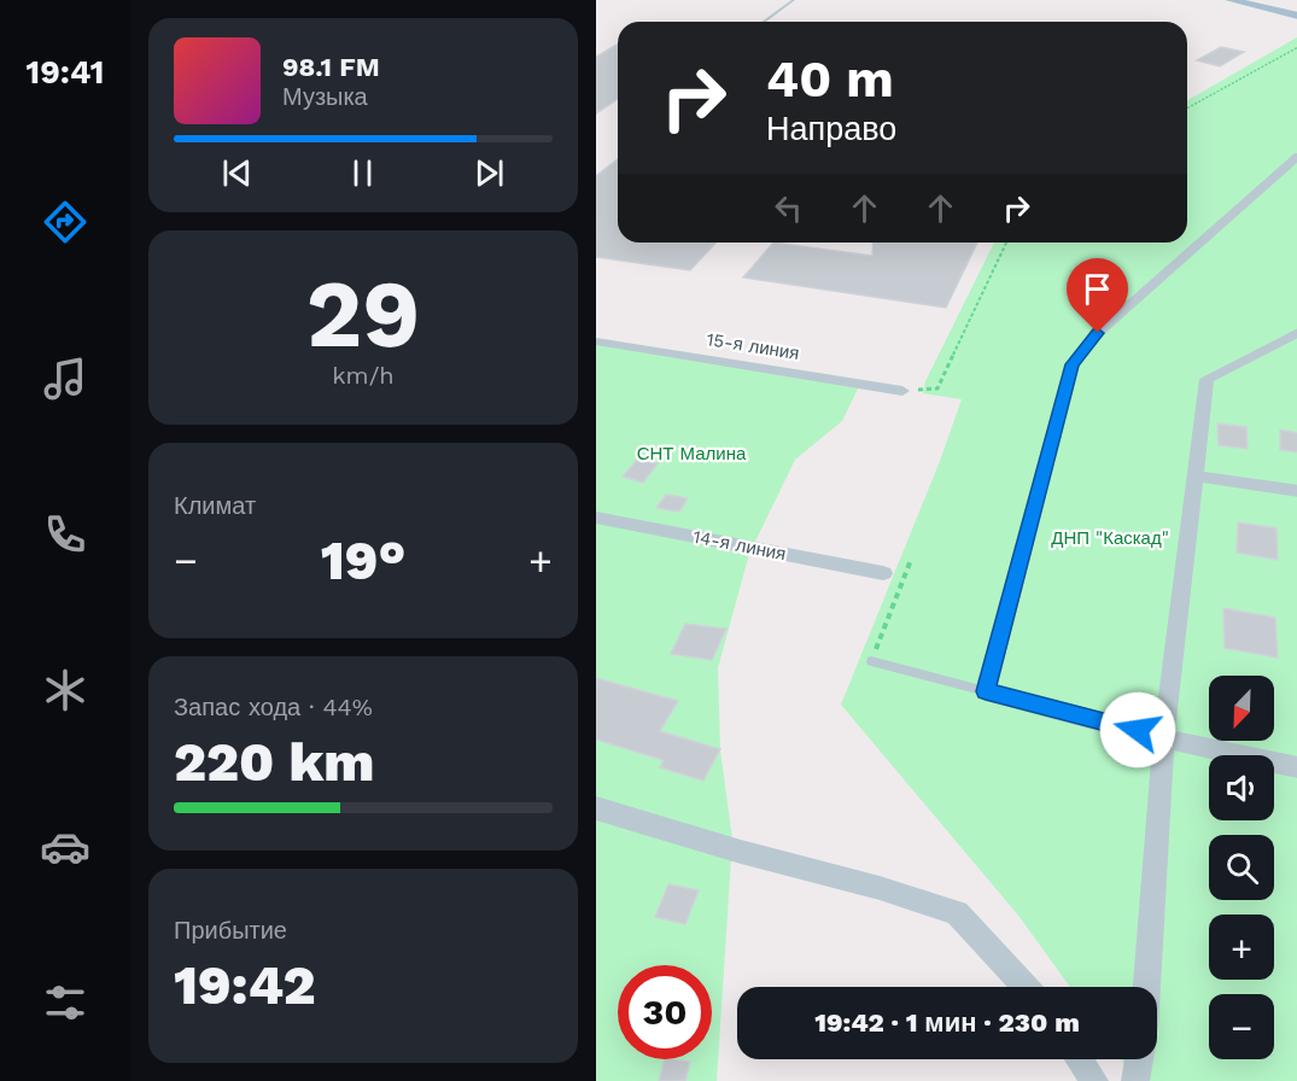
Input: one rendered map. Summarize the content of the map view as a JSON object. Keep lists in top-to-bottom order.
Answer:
{
  "streets": {
    "street": ["15-я линия", "14-я линия"]
  },
  "parks": ["СНТ Малина", "ДНП \"Каскад\""],
  "north": "bottom left",
  "page": {
    "tabs": "19:41",
    "turn": ["40 m", "Направо"],
    "song": ["98.1 FM", "Музыка"],
    "tile": [
      ["29", "km/h"],
      "Климат",
      ["Запас хода · 44%", "220 km"],
      ["Прибытие", "19:42"]
    ],
    "heat": ["−", "19°", "+"],
    "map_buttons": ["+", "−"],
    "limit": "30",
    "trip": "19:42 · 1 мин · 230 m"
  }
}
